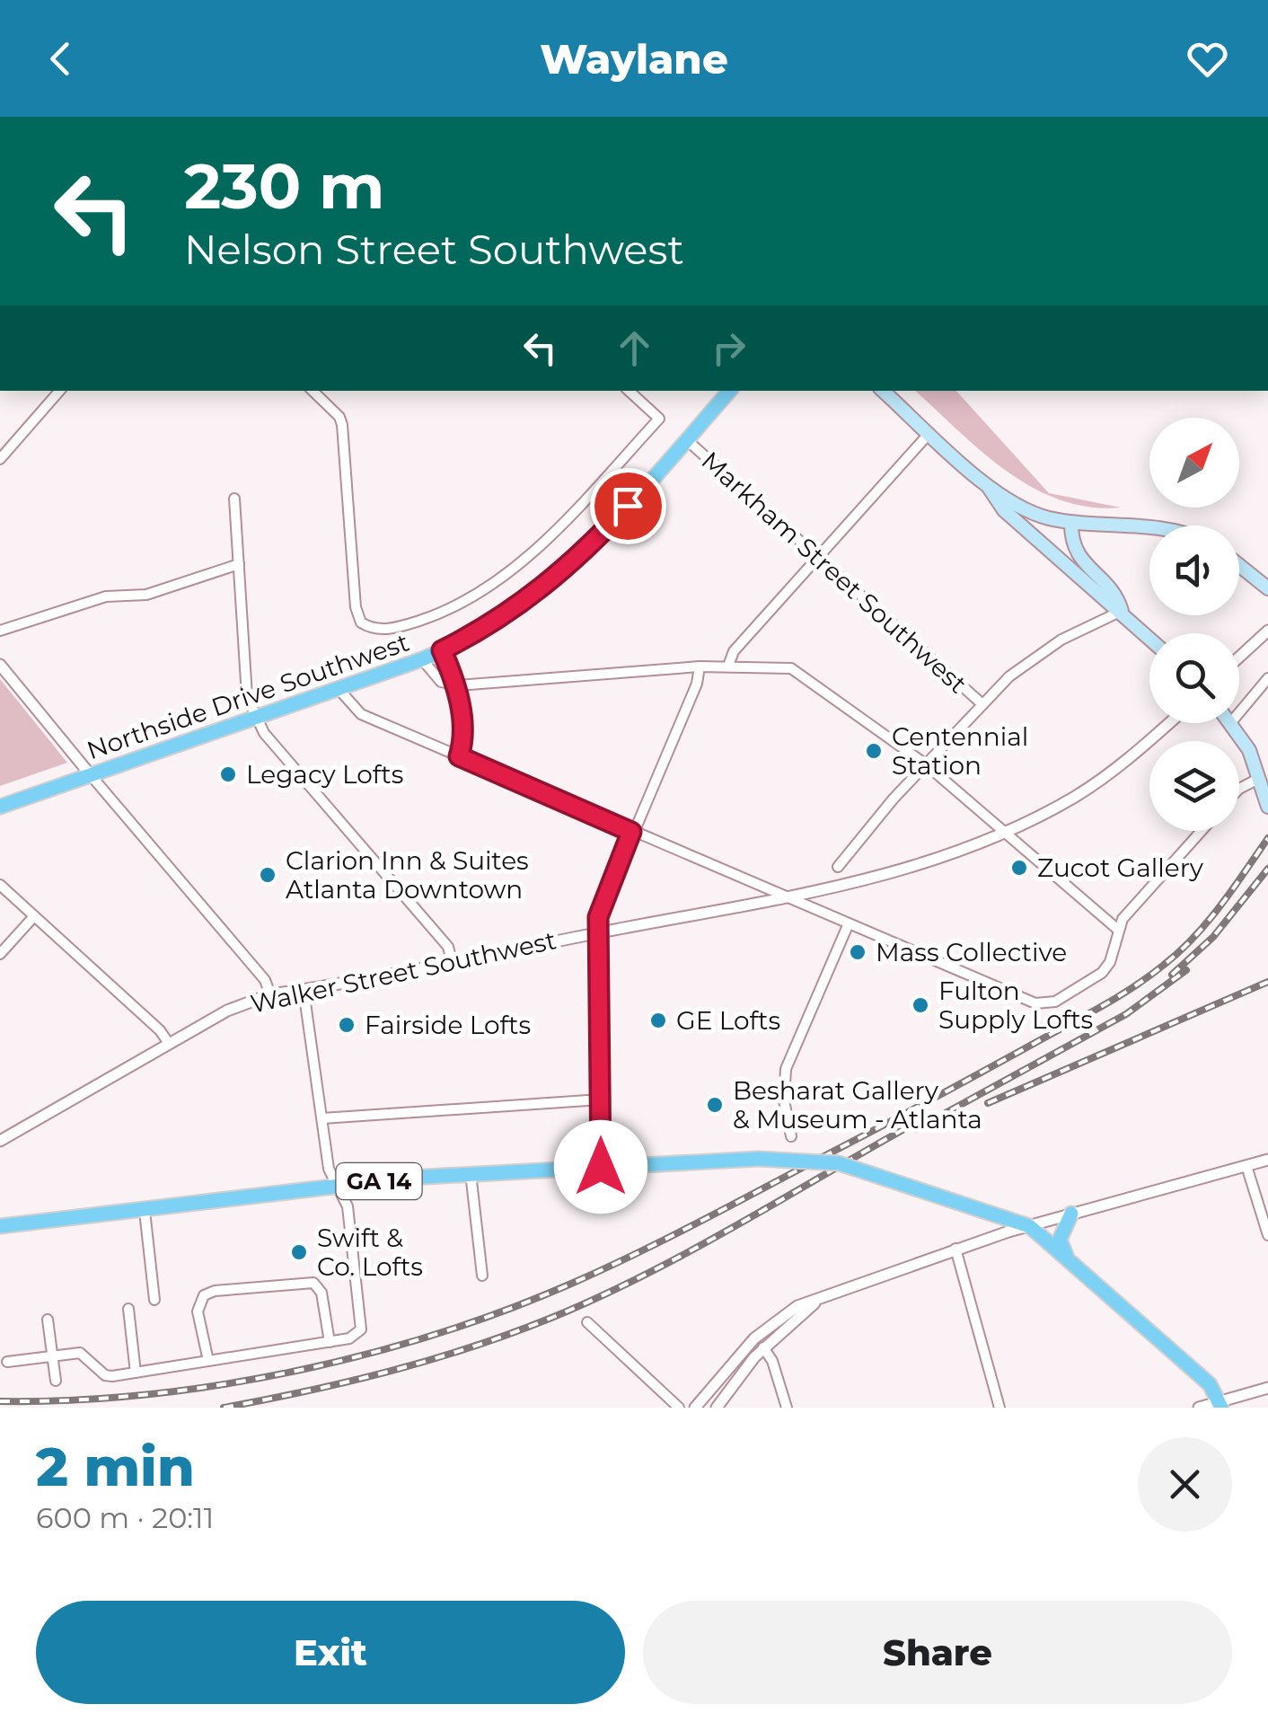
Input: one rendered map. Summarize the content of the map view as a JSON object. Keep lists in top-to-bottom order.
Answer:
{
  "streets": {
    "main road": ["Northside Drive Southwest", "GA 14"],
    "street": ["Markham Street Southwest", "Walker Street Southwest"]
  },
  "crossings": [
    ["Markham Street Southwest", "Northside Drive Southwest"]
  ],
  "places": [
    "Centennial Station",
    "Legacy Lofts",
    "Zucot Gallery",
    "Clarion Inn & Suites Atlanta Downtown",
    "Mass Collective",
    "Fulton Supply Lofts",
    "GE Lofts",
    "Fairside Lofts",
    "Besharat Gallery & Museum - Atlanta",
    "Swift & Co. Lofts"
  ],
  "north": "top right",
  "page": {
    "header": "Waylane",
    "turn": ["230 m", "Nelson Street Southwest"],
    "heading": ["2 min", "600 m · 20:11"],
    "buttons": ["Exit", "Share"]
  }
}
